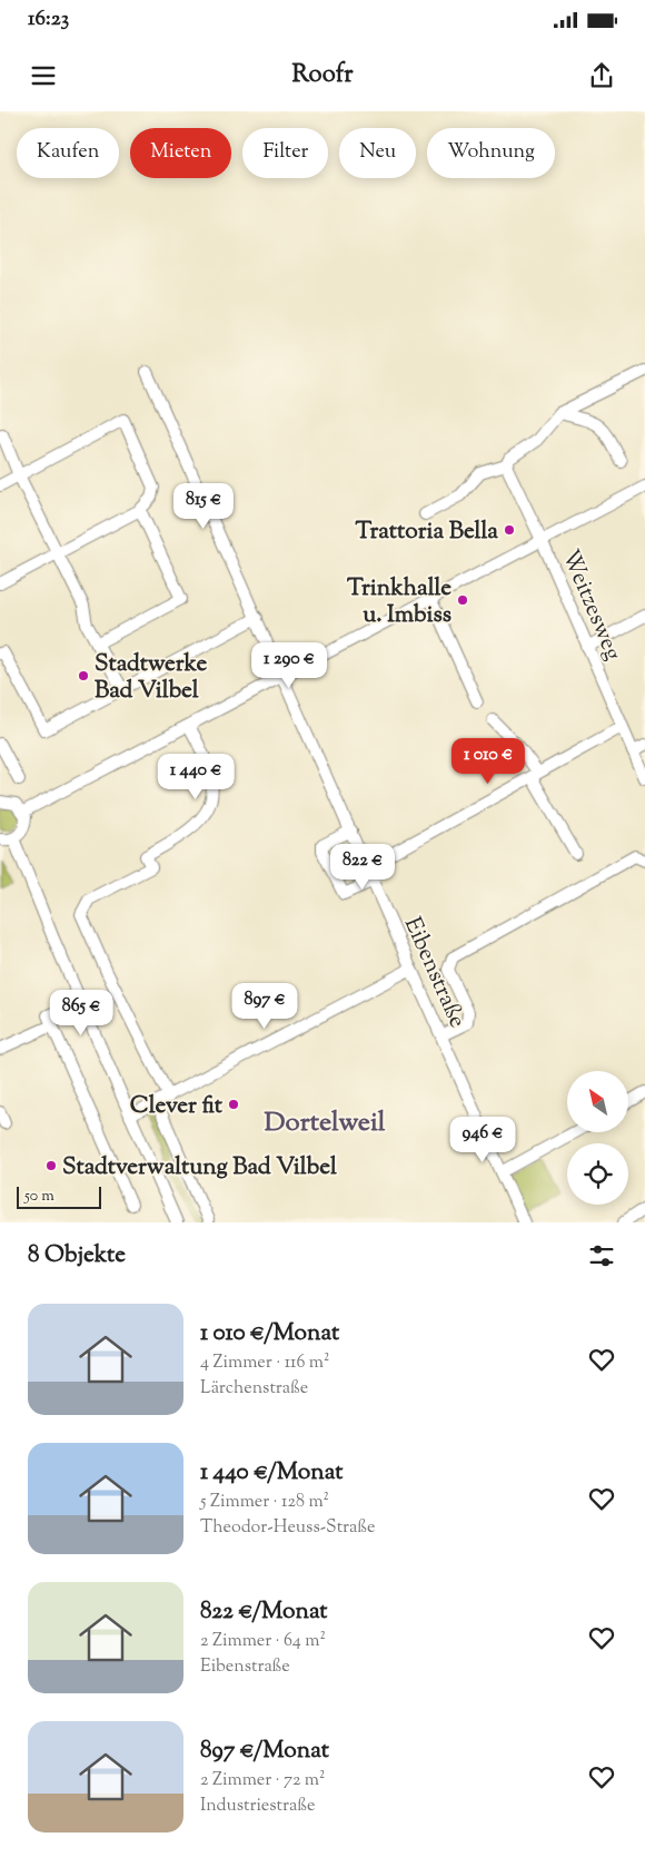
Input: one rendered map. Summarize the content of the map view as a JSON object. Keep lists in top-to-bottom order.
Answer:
{
  "streets": {
    "street": ["Weitzesweg", "Eibenstraße"]
  },
  "districts": ["Dortelweil"],
  "places": [
    "Trattoria Bella",
    "Trinkhalle u. Imbiss",
    "Stadtwerke Bad Vilbel",
    "Clever fit",
    "Stadtverwaltung Bad Vilbel"
  ],
  "scale_bar": "50 m",
  "north": "top left",
  "page": {
    "status": "16:23",
    "header": "Roofr",
    "chip": [
      "Kaufen",
      "Mieten",
      "Filter",
      "Neu",
      "Wohnung"
    ],
    "price": [
      "815 €",
      "1 290 €",
      "1 010 €",
      "1 440 €",
      "822 €",
      "897 €",
      "865 €",
      "946 €"
    ],
    "scale": "50 m",
    "heading": "8 Objekte",
    "list": [
      {
        "name": "1 010 €/Monat",
        "note": "4 Zimmer · 116 m² · Lärchenstraße"
      },
      {
        "name": "1 440 €/Monat",
        "note": "5 Zimmer · 128 m² · Theodor-Heuss-Straße"
      },
      {
        "name": "822 €/Monat",
        "note": "2 Zimmer · 64 m² · Eibenstraße"
      },
      {
        "name": "897 €/Monat",
        "note": "2 Zimmer · 72 m² · Industriestraße"
      }
    ]
  }
}
